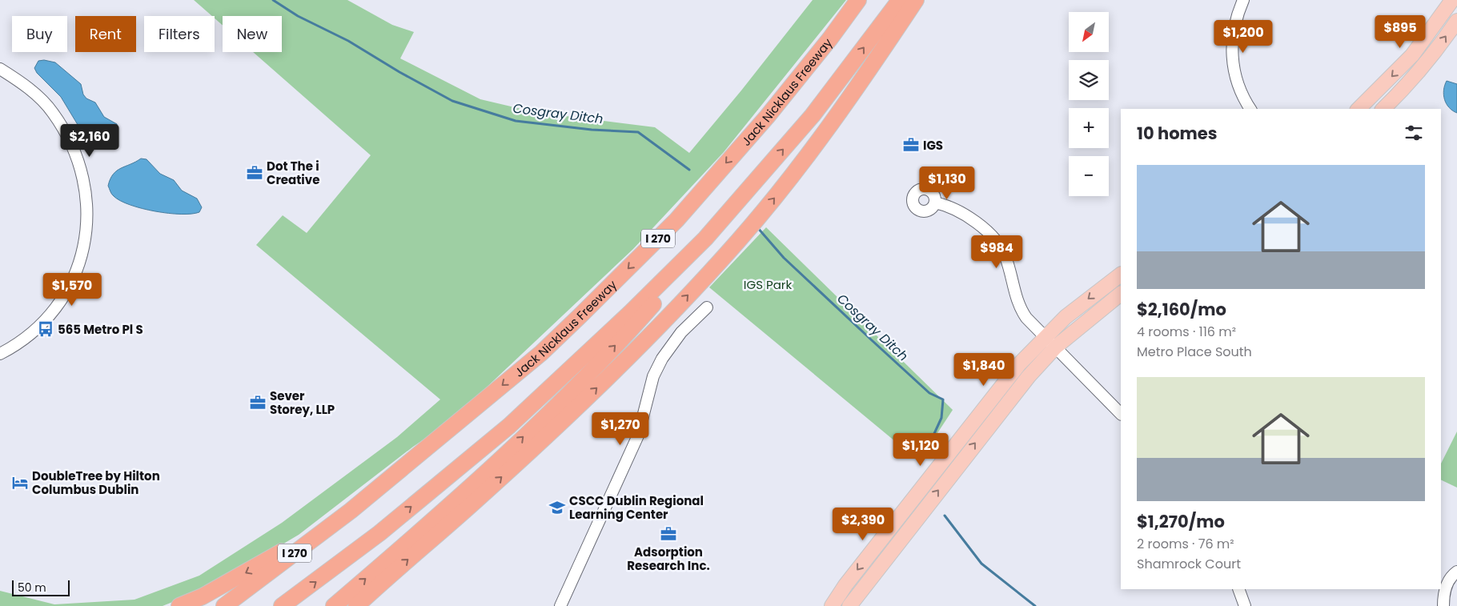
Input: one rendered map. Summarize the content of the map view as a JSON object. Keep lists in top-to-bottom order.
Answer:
{
  "streets": {
    "highway": ["Jack Nicklaus Freeway", "I 270"]
  },
  "water": ["Cosgray Ditch"],
  "parks": ["IGS Park"],
  "places": {
    "office": [
      "IGS",
      "Dot The i Creative",
      "Sever Storey, LLP",
      "Adsorption Research Inc."
    ],
    "bus stop": ["565 Metro Pl S"],
    "hotel": ["DoubleTree by Hilton Columbus Dublin"],
    "school or university": ["CSCC Dublin Regional Learning Center"]
  },
  "scale_bar": "50 m",
  "north": "bottom left",
  "page": {
    "map_buttons": ["+", "−"],
    "price": [
      "$895",
      "$1,200",
      "$2,160",
      "$1,130",
      "$984",
      "$1,570",
      "$1,840",
      "$1,270",
      "$1,120",
      "$2,390"
    ],
    "chip": [
      "Buy",
      "Rent",
      "Filters",
      "New"
    ],
    "heading": "10 homes",
    "list": [
      {
        "name": "$2,160/mo",
        "note": "4 rooms · 116 m² · Metro Place South"
      },
      {
        "name": "$1,270/mo",
        "note": "2 rooms · 76 m² · Shamrock Court"
      }
    ],
    "scale": "50 m"
  }
}
